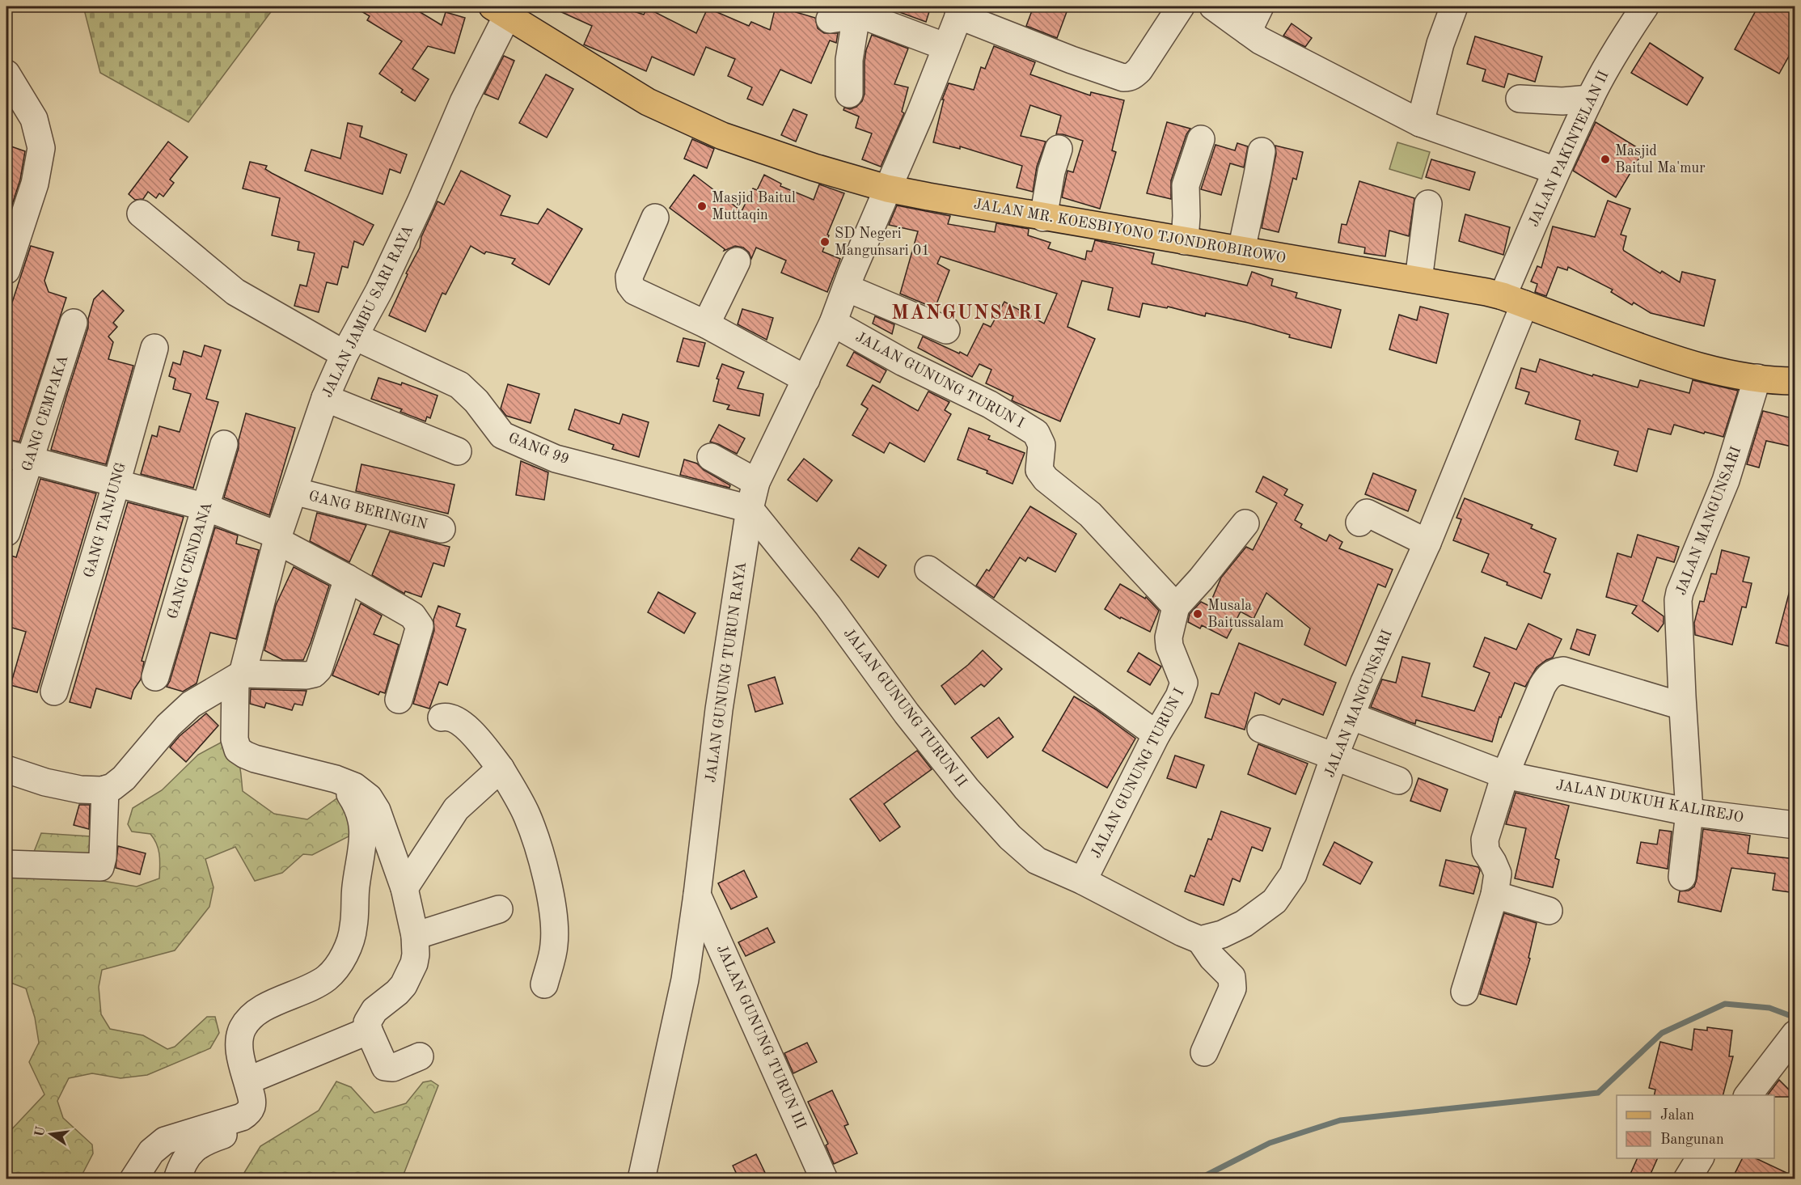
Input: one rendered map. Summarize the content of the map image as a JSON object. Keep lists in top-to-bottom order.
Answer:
{
  "streets": {
    "main road": ["JALAN MR. KOESBIYONO TJONDROBIROWO"],
    "street": [
      "JALAN PAKINTELAN II",
      "JALAN JAMBU SARI RAYA",
      "JALAN GUNUNG TURUN I",
      "GANG CEMPAKA",
      "GANG 99",
      "GANG BERINGIN",
      "GANG TANJUNG",
      "JALAN MANGUNSARI",
      "GANG CENDANA",
      "JALAN GUNUNG TURUN RAYA",
      "JALAN GUNUNG TURUN II",
      "JALAN DUKUH KALIREJO",
      "JALAN GUNUNG TURUN III"
    ]
  },
  "crossings": [
    ["JALAN PAKINTELAN II", "JALAN MR. KOESBIYONO TJONDROBIROWO"],
    ["JALAN PAKINTELAN II", "JALAN MANGUNSARI"],
    ["JALAN MR. KOESBIYONO TJONDROBIROWO", "JALAN JAMBU SARI RAYA"],
    ["JALAN MR. KOESBIYONO TJONDROBIROWO", "JALAN MANGUNSARI"],
    ["JALAN MR. KOESBIYONO TJONDROBIROWO", "JALAN GUNUNG TURUN RAYA"],
    ["JALAN JAMBU SARI RAYA", "GANG 99"],
    ["JALAN JAMBU SARI RAYA", "GANG BERINGIN"],
    ["JALAN GUNUNG TURUN I", "JALAN GUNUNG TURUN RAYA"],
    ["JALAN GUNUNG TURUN I", "JALAN GUNUNG TURUN II"],
    ["GANG 99", "JALAN GUNUNG TURUN RAYA"],
    ["GANG 99", "JALAN GUNUNG TURUN II"],
    ["JALAN MANGUNSARI", "JALAN DUKUH KALIREJO"],
    ["JALAN GUNUNG TURUN RAYA", "JALAN GUNUNG TURUN II"],
    ["JALAN GUNUNG TURUN RAYA", "JALAN GUNUNG TURUN III"]
  ],
  "districts": ["MANGUNSARI"],
  "places": [
    "Masjid Baitul Ma'mur",
    "Masjid Baitul Muttaqin",
    "SD Negeri Mangunsari 01",
    "Musala Baitussalam"
  ],
  "legend": ["Jalan", "Bangunan"],
  "north": "left"
}
